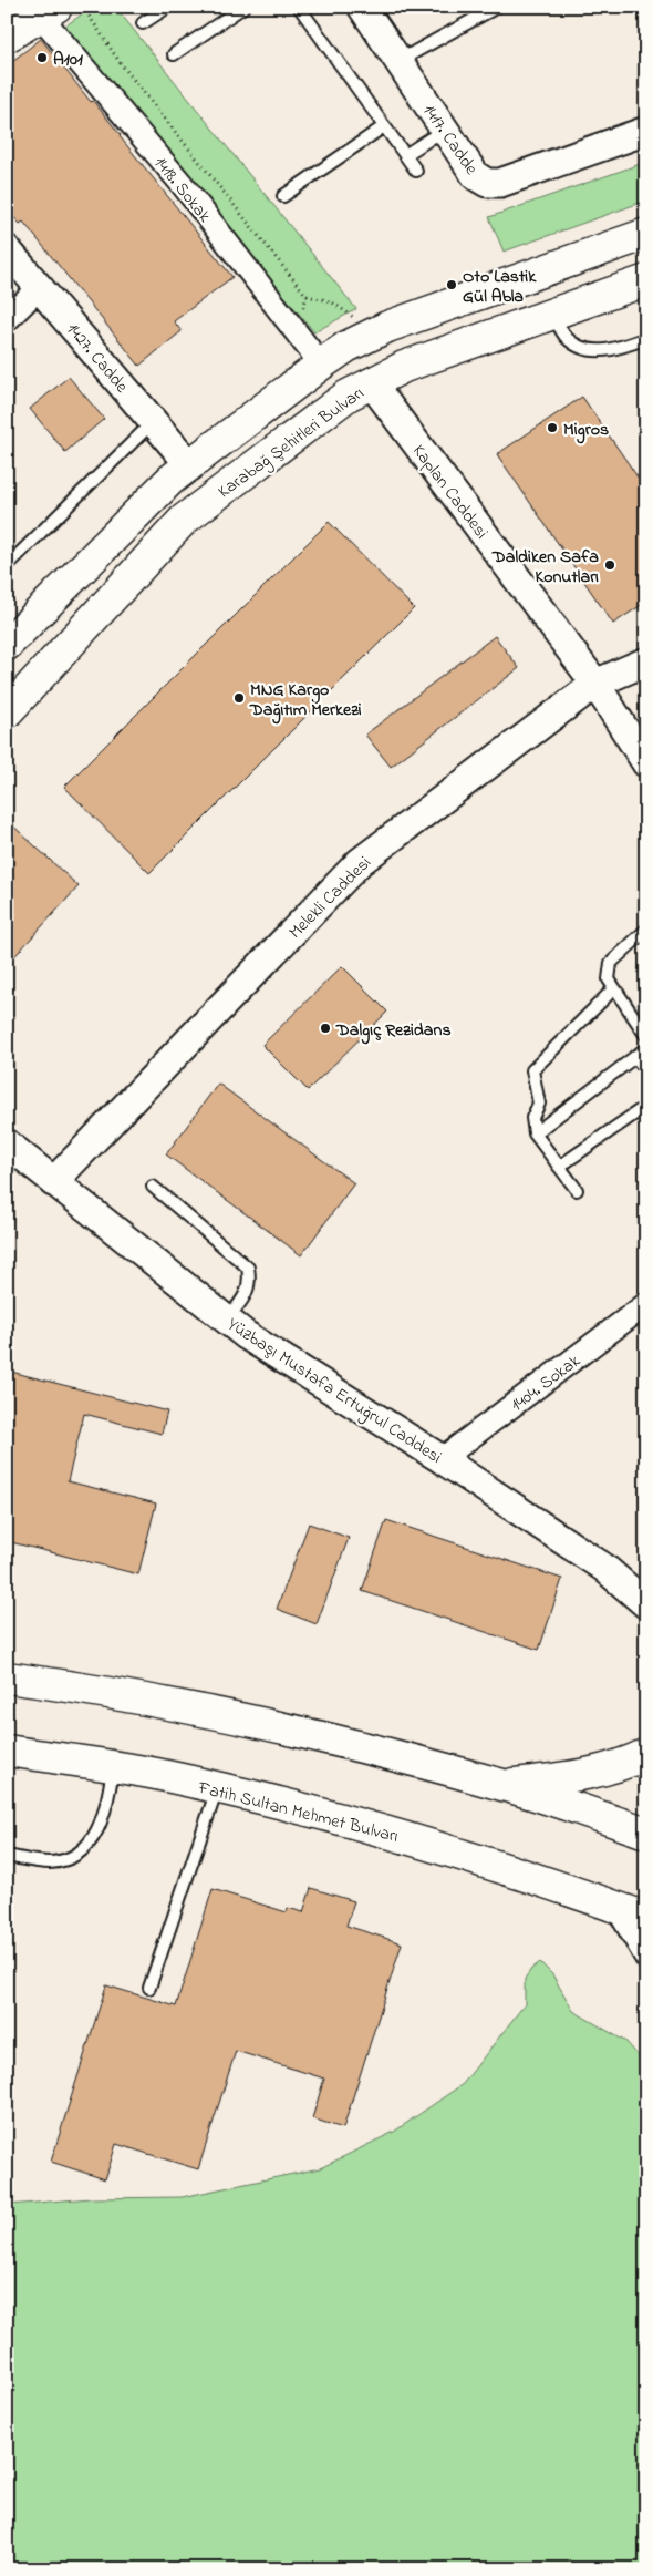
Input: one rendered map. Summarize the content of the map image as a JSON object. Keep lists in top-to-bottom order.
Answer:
{
  "streets": {
    "main road": ["Karabağ Şehitleri Bulvarı", "Fatih Sultan Mehmet Bulvarı"],
    "street": [
      "1417. Cadde",
      "1418. Sokak",
      "1427. Cadde",
      "Kaplan Caddesi",
      "Melekli Caddesi",
      "1404. Sokak",
      "Yüzbaşı Mustafa Ertuğrul Caddesi"
    ]
  },
  "crossings": [
    ["Karabağ Şehitleri Bulvarı", "Kaplan Caddesi"],
    ["Kaplan Caddesi", "Melekli Caddesi"],
    ["Melekli Caddesi", "Yüzbaşı Mustafa Ertuğrul Caddesi"],
    ["1404. Sokak", "Yüzbaşı Mustafa Ertuğrul Caddesi"]
  ],
  "places": [
    "A101",
    "Oto Lastik Gül Abla",
    "Migros",
    "Daldiken Safa Konutları",
    "MNG Kargo Dağıtım Merkezi",
    "Dalgıç Rezidans"
  ]
}
